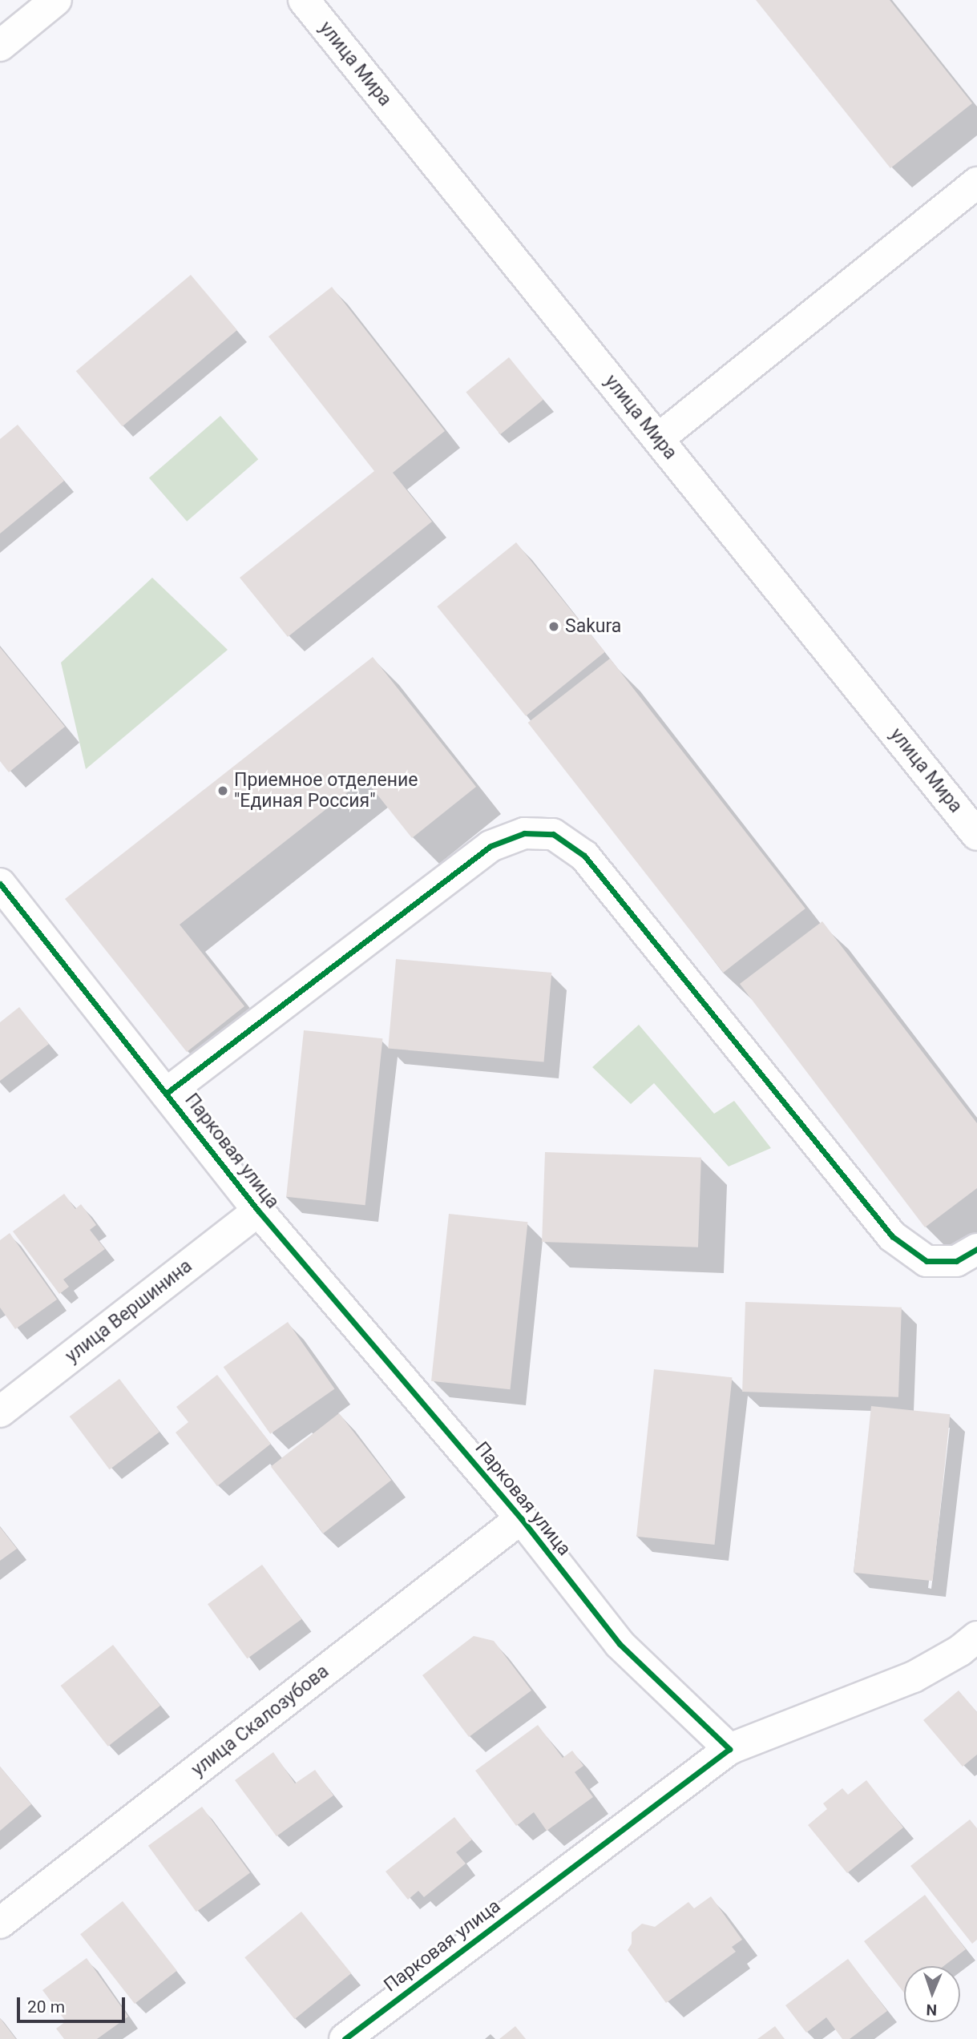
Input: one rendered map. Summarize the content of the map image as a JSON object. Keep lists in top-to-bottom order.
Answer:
{
  "streets": {
    "street": [
      "улица Мира",
      "Парковая улица",
      "улица Вершинина",
      "улица Скалозубова"
    ]
  },
  "crossings": [
    ["Парковая улица", "улица Вершинина"],
    ["Парковая улица", "улица Скалозубова"]
  ],
  "places": ["Sakura", "Приемное отделение \"Единая Россия\""],
  "scale_bar": "20 m",
  "north": "bottom"
}
